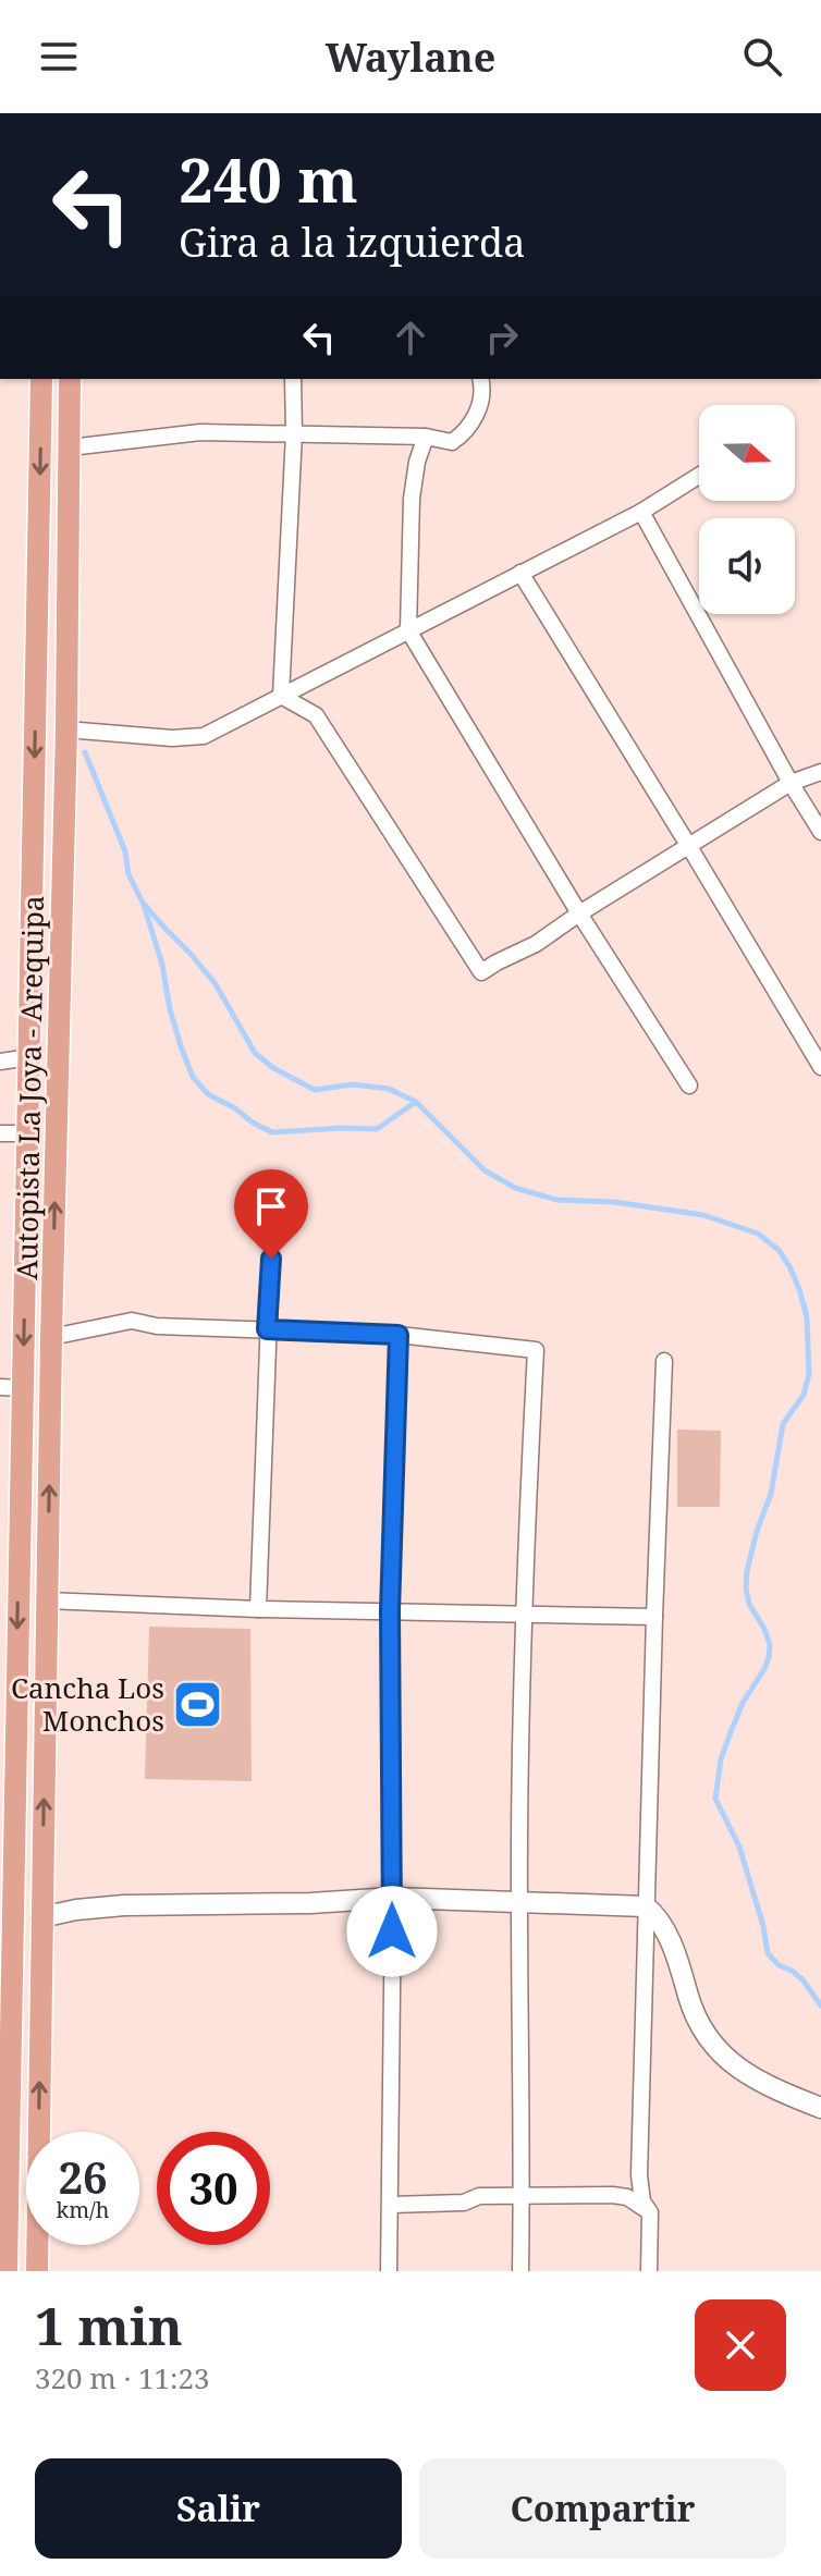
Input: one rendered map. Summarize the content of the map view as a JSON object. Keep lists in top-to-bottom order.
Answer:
{
  "streets": {
    "main road": ["Autopista La Joya - Arequipa"]
  },
  "places": {
    "sports": ["Cancha Los Monchos"]
  },
  "north": "right",
  "page": {
    "header": "Waylane",
    "turn": ["240 m", "Gira a la izquierda"],
    "speed": "26 km/h",
    "limit": "30",
    "heading": ["1 min", "320 m · 11:23"],
    "buttons": ["Salir", "Compartir"]
  }
}
